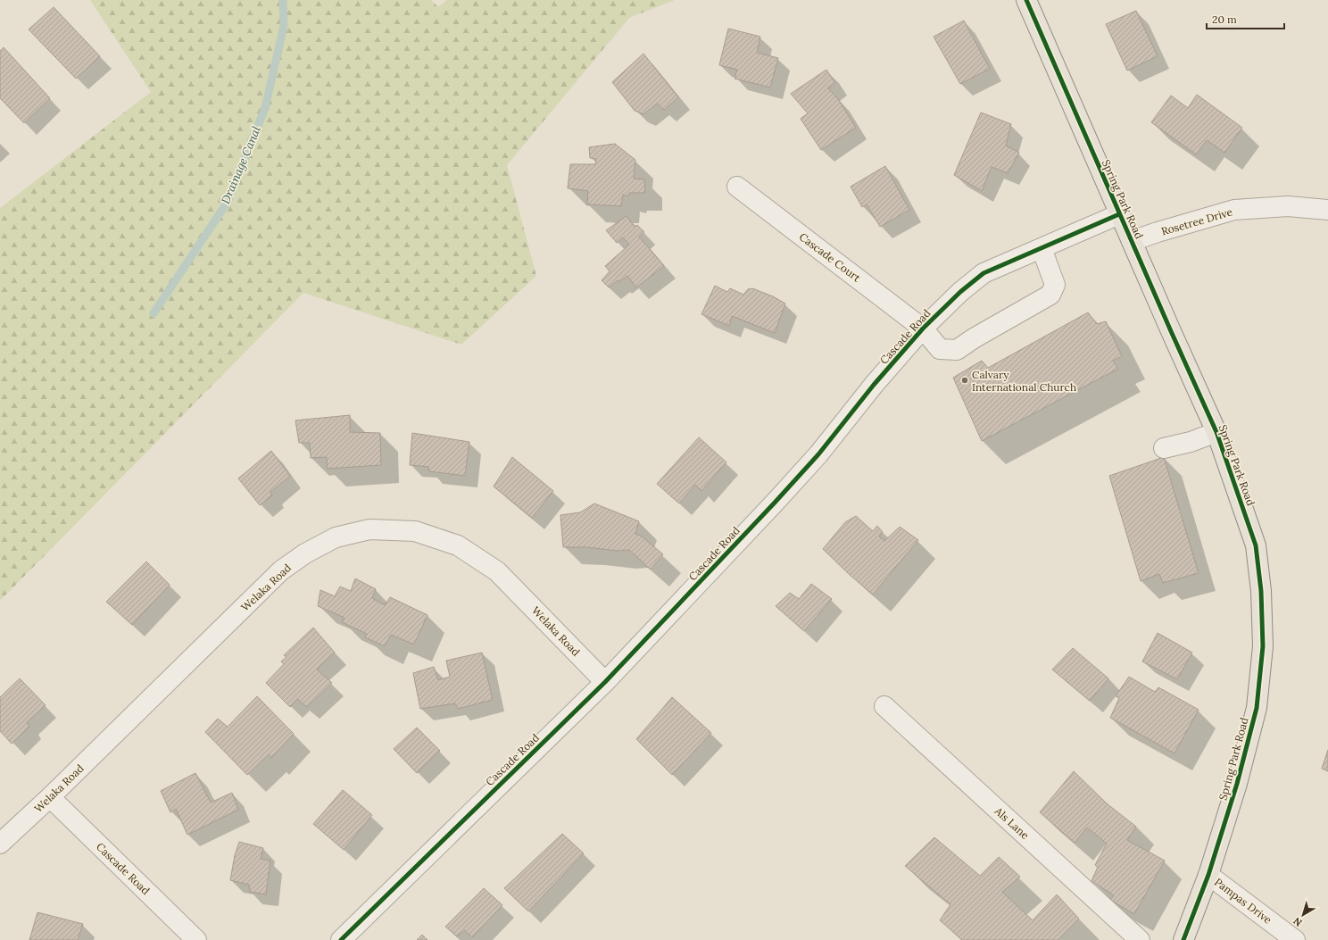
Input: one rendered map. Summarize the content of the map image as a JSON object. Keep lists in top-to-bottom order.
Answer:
{
  "streets": {
    "main road": ["Spring Park Road"],
    "street": [
      "Rosetree Drive",
      "Cascade Court",
      "Cascade Road",
      "Welaka Road",
      "Als Lane",
      "Pampas Drive"
    ]
  },
  "crossings": [
    ["Spring Park Road", "Rosetree Drive"],
    ["Spring Park Road", "Cascade Road"],
    ["Spring Park Road", "Pampas Drive"],
    ["Cascade Court", "Cascade Road"],
    ["Cascade Road", "Welaka Road"]
  ],
  "water": ["Drainage Canal"],
  "places": ["Calvary International Church"],
  "scale_bar": "20 m",
  "north": "bottom left"
}
